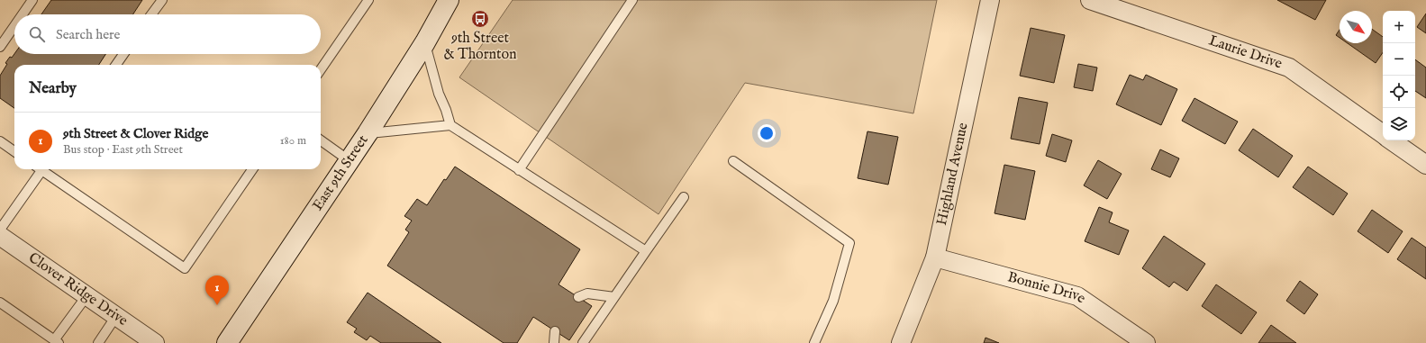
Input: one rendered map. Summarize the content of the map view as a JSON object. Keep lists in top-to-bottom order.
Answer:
{
  "streets": {
    "main road": ["East 9th Street"],
    "street": [
      "Laurie Drive",
      "Highland Avenue",
      "Clover Ridge Drive",
      "Bonnie Drive"
    ]
  },
  "crossings": [
    ["Highland Avenue", "Bonnie Drive"]
  ],
  "places": {
    "bus stop": ["9th Street & Thornton"]
  },
  "north": "bottom right",
  "page": {
    "map_buttons": ["+", "−"],
    "search": "Search here",
    "heading": "Nearby",
    "list": [
      {
        "mark": "1",
        "name": "9th Street & Clover Ridge",
        "note": "Bus stop · East 9th Street",
        "value": "180 m"
      }
    ],
    "pins": "1"
  }
}
